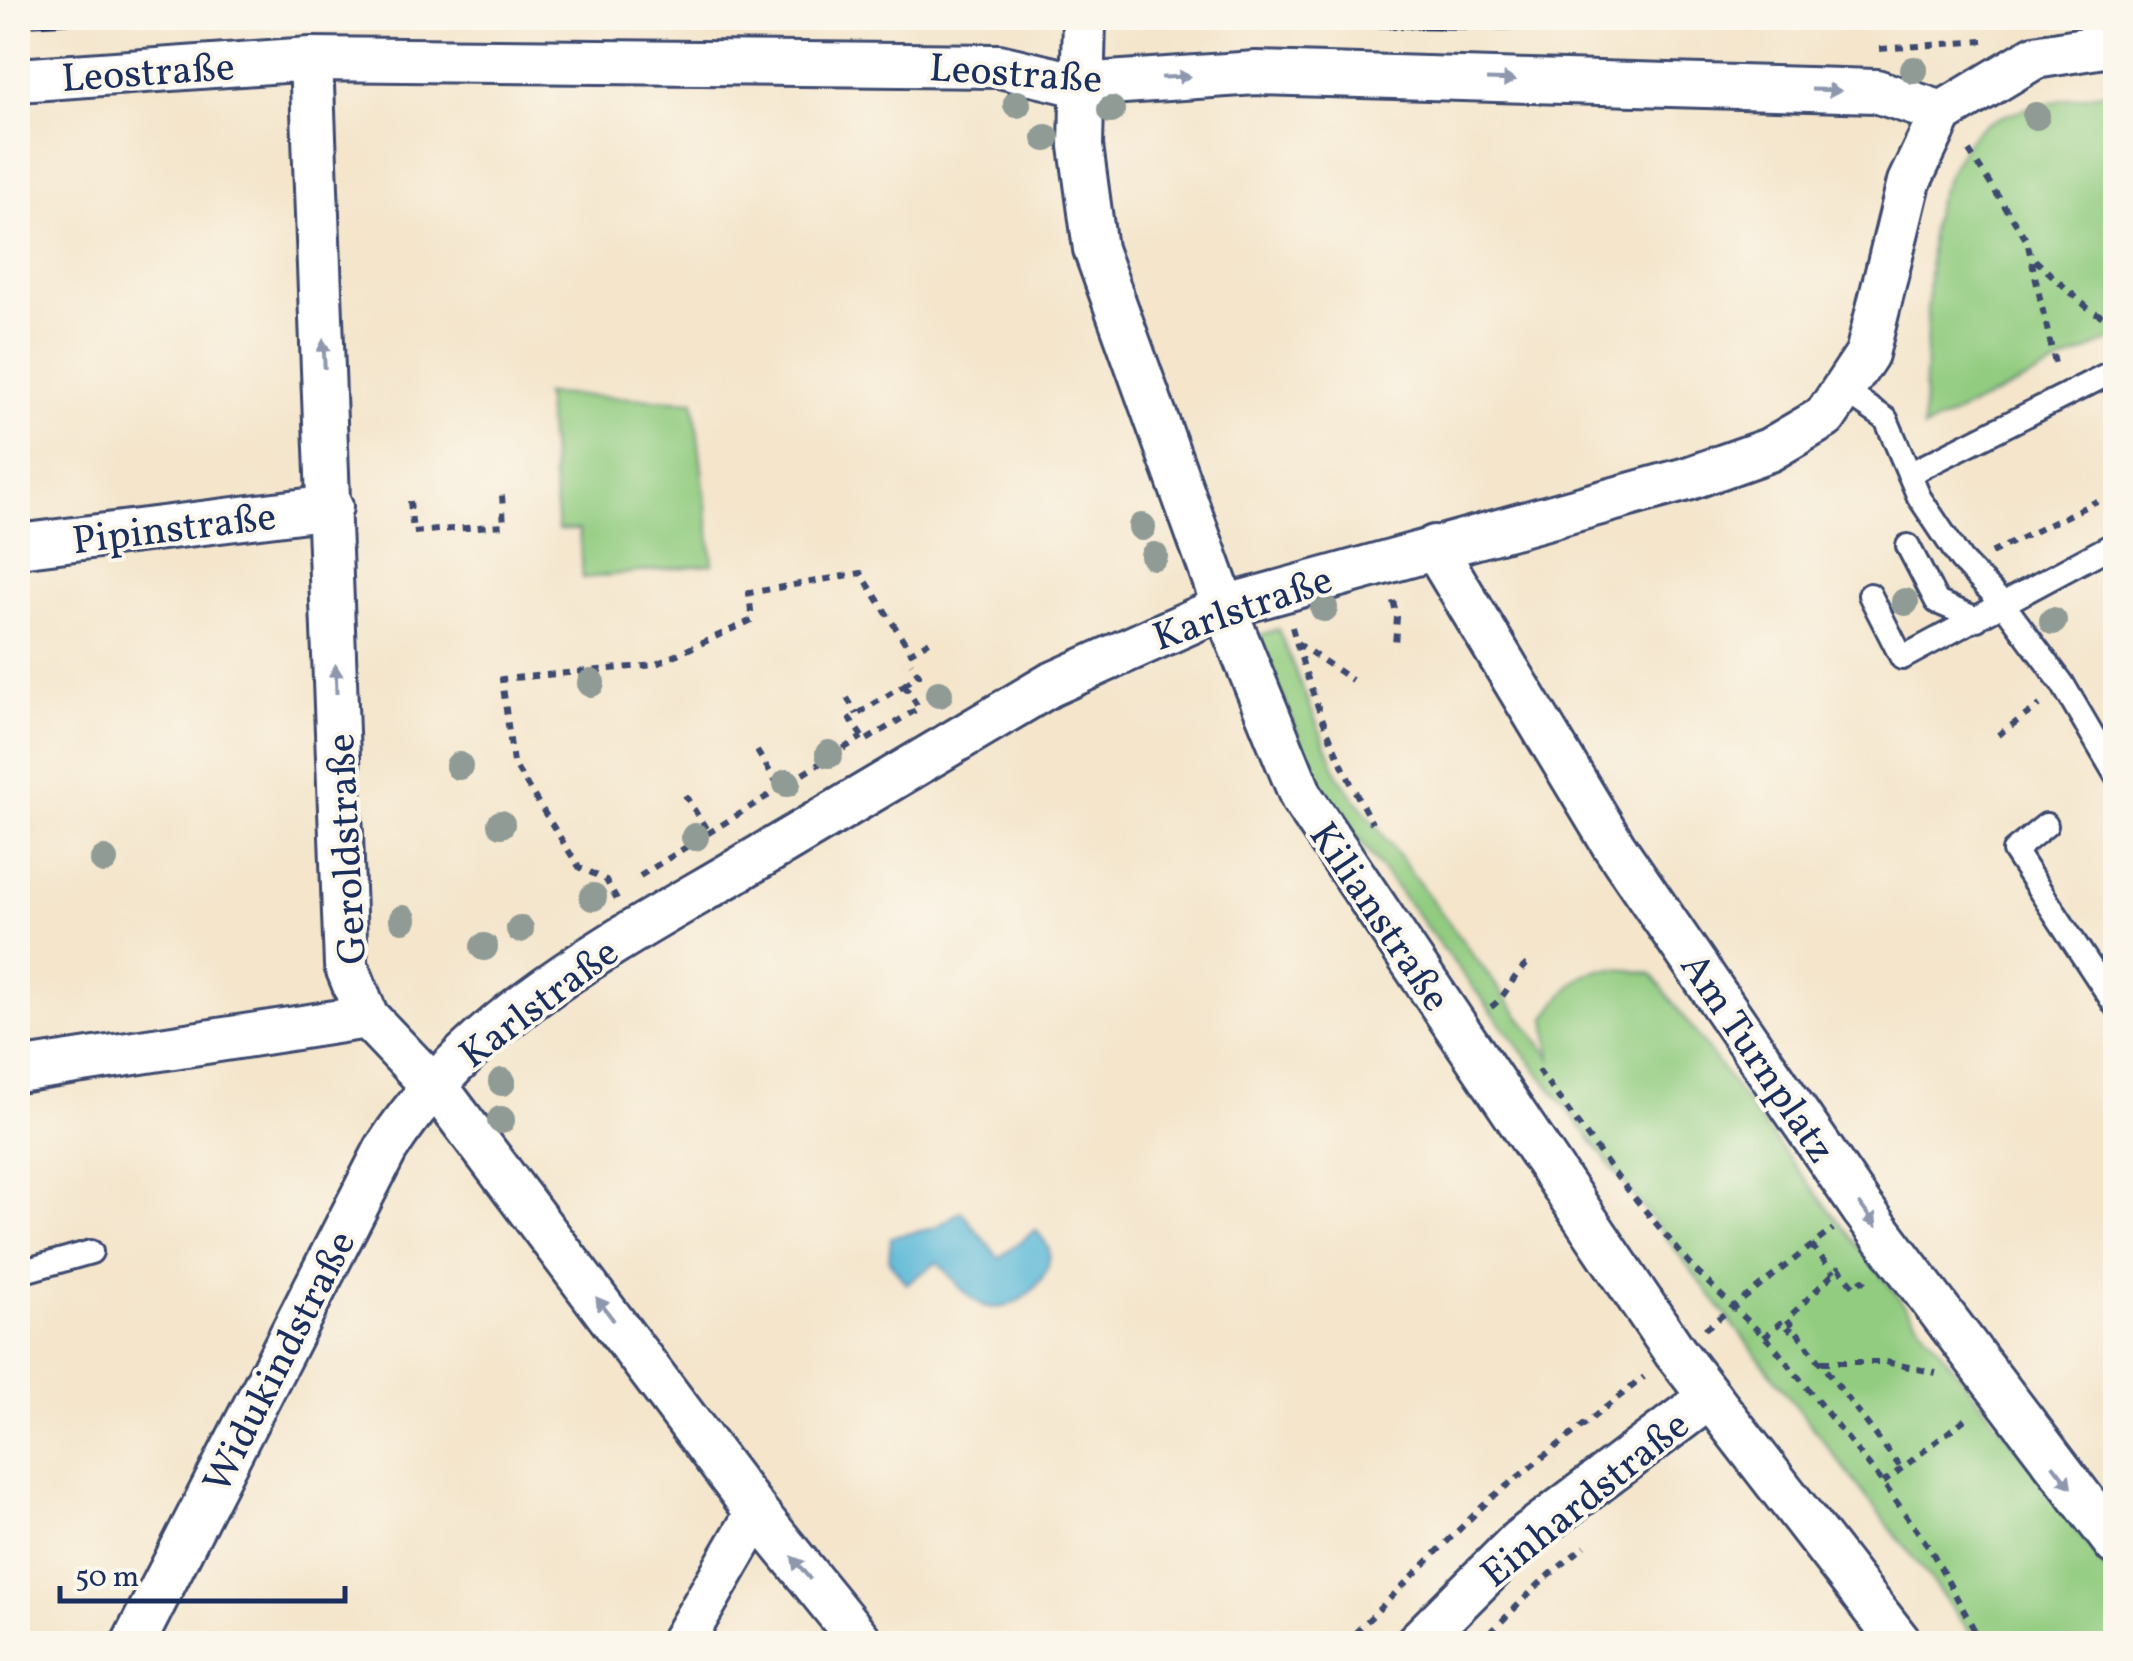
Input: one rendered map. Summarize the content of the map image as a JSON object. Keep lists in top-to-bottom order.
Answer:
{
  "streets": {
    "street": [
      "Leostraße",
      "Pipinstraße",
      "Karlstraße",
      "Geroldstraße",
      "Kilianstraße",
      "Am Turnplatz",
      "Widukindstraße",
      "Einhardstraße"
    ]
  },
  "crossings": [
    ["Leostraße", "Karlstraße"],
    ["Leostraße", "Geroldstraße"],
    ["Leostraße", "Kilianstraße"],
    ["Pipinstraße", "Geroldstraße"],
    ["Karlstraße", "Geroldstraße"],
    ["Karlstraße", "Kilianstraße"],
    ["Karlstraße", "Am Turnplatz"],
    ["Karlstraße", "Widukindstraße"],
    ["Geroldstraße", "Widukindstraße"],
    ["Kilianstraße", "Einhardstraße"]
  ],
  "one_way": ["Leostraße", "Geroldstraße"],
  "scale_bar": "50 m"
}
